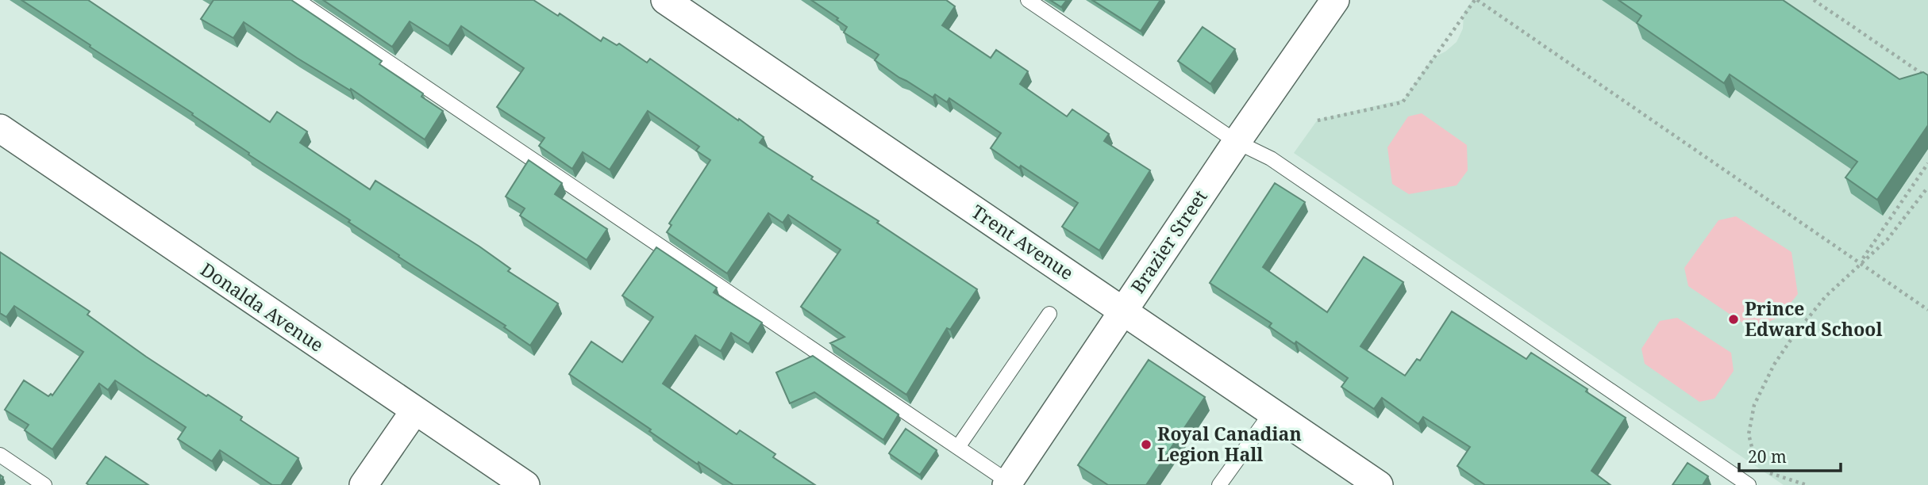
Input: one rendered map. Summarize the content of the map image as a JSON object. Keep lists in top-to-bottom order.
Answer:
{
  "streets": {
    "street": ["Brazier Street", "Trent Avenue", "Donalda Avenue"]
  },
  "crossings": [
    ["Brazier Street", "Trent Avenue"]
  ],
  "places": ["Prince Edward School", "Royal Canadian Legion Hall"],
  "scale_bar": "20 m"
}
